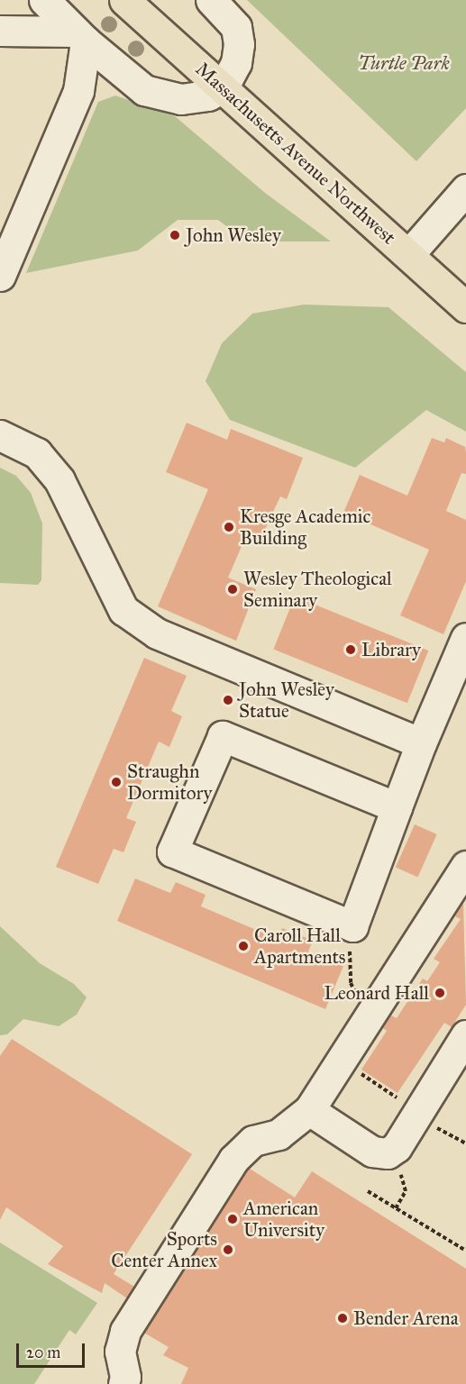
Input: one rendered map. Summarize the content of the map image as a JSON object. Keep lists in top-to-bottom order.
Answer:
{
  "streets": {
    "main road": ["Massachusetts Avenue Northwest"]
  },
  "parks": ["Turtle Park"],
  "places": [
    "John Wesley",
    "Kresge Academic Building",
    "Wesley Theological Seminary",
    "Library",
    "John Wesley Statue",
    "Straughn Dormitory",
    "Caroll Hall Apartments",
    "Leonard Hall",
    "American University",
    "Sports Center Annex",
    "Bender Arena"
  ],
  "scale_bar": "20 m"
}
